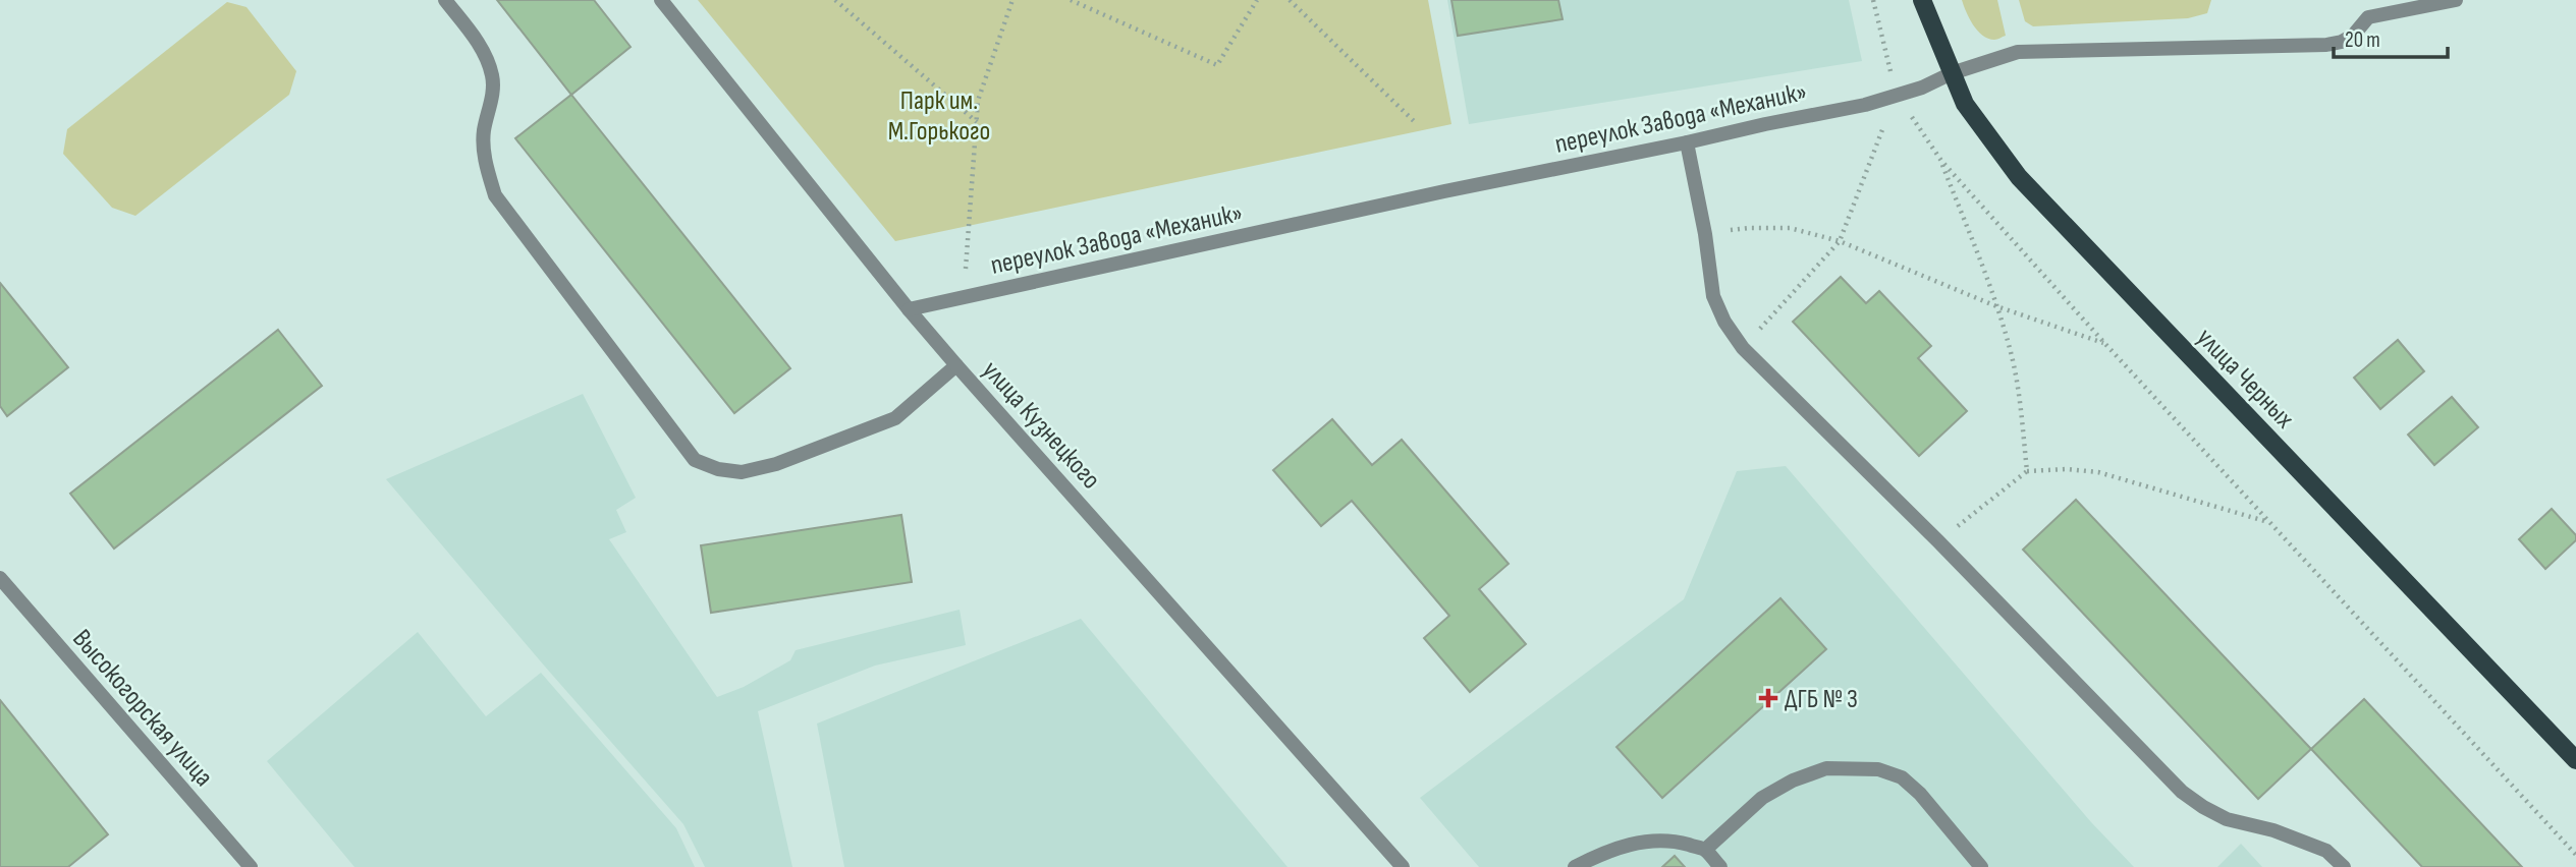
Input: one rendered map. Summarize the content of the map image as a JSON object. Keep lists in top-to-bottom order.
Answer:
{
  "streets": {
    "main road": ["улица Черных"],
    "street": ["переулок Завода «Механик»", "улица Кузнецкого", "Высокогорская улица"]
  },
  "crossings": [
    ["переулок Завода «Механик»", "улица Черных"],
    ["переулок Завода «Механик»", "улица Кузнецкого"]
  ],
  "parks": ["Парк им. М.Горького"],
  "places": {
    "health": ["ДГБ № 3"]
  },
  "scale_bar": "20 m"
}
